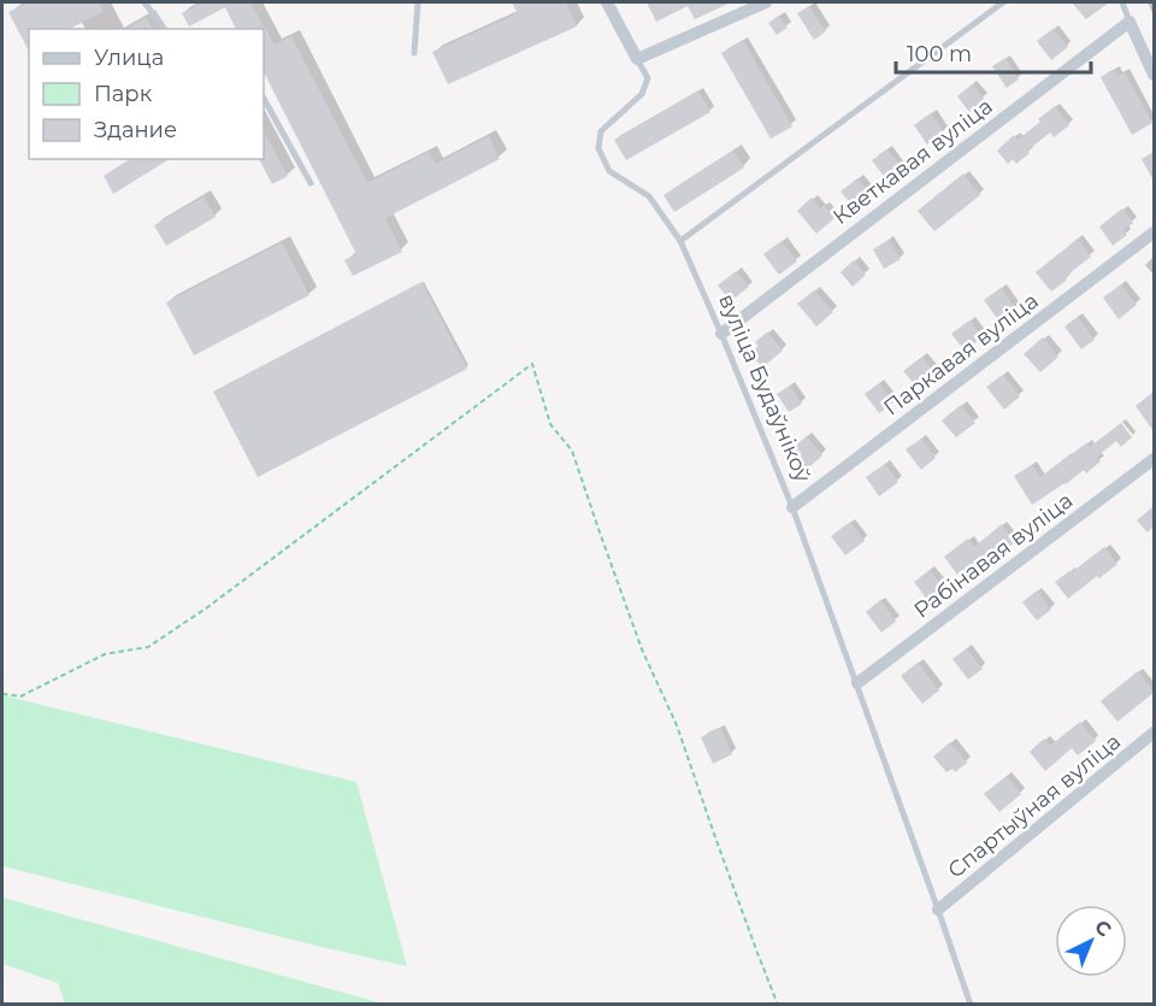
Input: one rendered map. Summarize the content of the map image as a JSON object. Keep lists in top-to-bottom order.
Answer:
{
  "streets": {
    "street": [
      "Кветкавая вуліца",
      "Паркавая вуліца",
      "Рабінавая вуліца",
      "Спартыўная вуліца"
    ],
    "lane": ["вуліца Будаўнікоў"]
  },
  "crossings": [
    ["Кветкавая вуліца", "вуліца Будаўнікоў"],
    ["Паркавая вуліца", "вуліца Будаўнікоў"],
    ["вуліца Будаўнікоў", "Рабінавая вуліца"],
    ["вуліца Будаўнікоў", "Спартыўная вуліца"]
  ],
  "legend": ["Улица", "Парк", "Здание"],
  "scale_bar": "100 m",
  "north": "top right"
}
